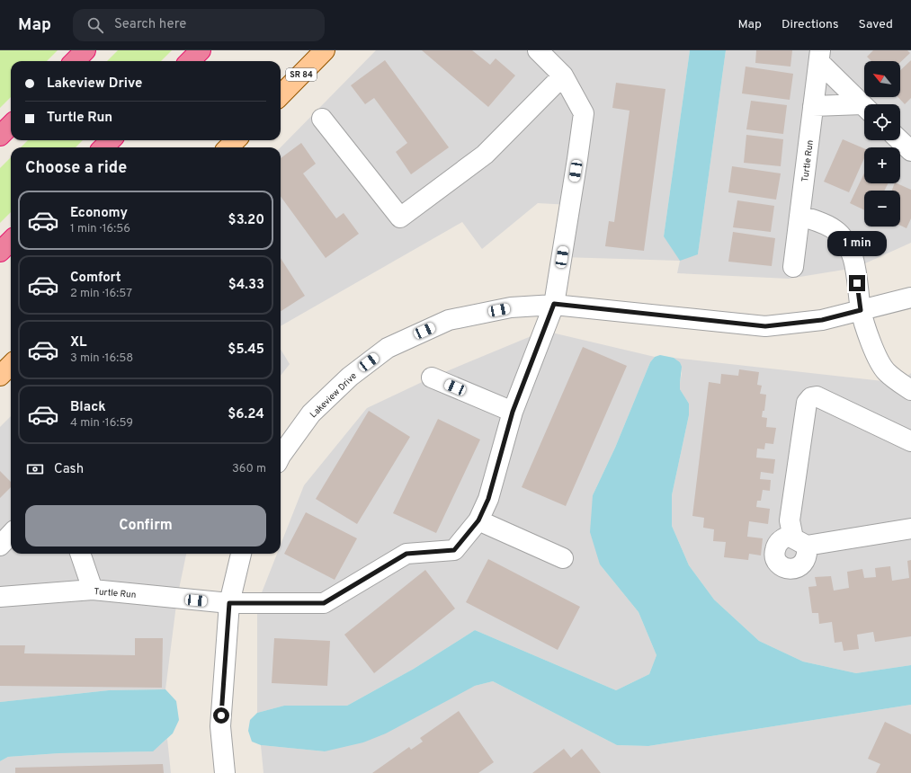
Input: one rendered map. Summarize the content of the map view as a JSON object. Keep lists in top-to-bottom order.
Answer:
{
  "streets": {
    "main road": ["SR 84"],
    "street": ["Turtle Run", "Lakeview Drive"]
  },
  "crossings": [
    ["Turtle Run", "Lakeview Drive"]
  ],
  "north": "top left",
  "page": {
    "header": "Map",
    "search": "Search here",
    "nav": ["Map", "Directions", "Saved"],
    "map_buttons": ["+", "−"],
    "banner": ["Lakeview Drive", "Turtle Run"],
    "heading": "Choose a ride",
    "list": [
      {
        "name": "Economy",
        "note": "1 min · 16:56",
        "value": "$3.20"
      },
      {
        "name": "Comfort",
        "note": "2 min · 16:57",
        "value": "$4.33"
      },
      {
        "name": "XL",
        "note": "3 min · 16:58",
        "value": "$5.45"
      },
      {
        "name": "Black",
        "note": "4 min · 16:59",
        "value": "$6.24"
      }
    ],
    "bubble": "1 min",
    "pay": ["Cash", "360 m"],
    "buttons": "Confirm"
  }
}
